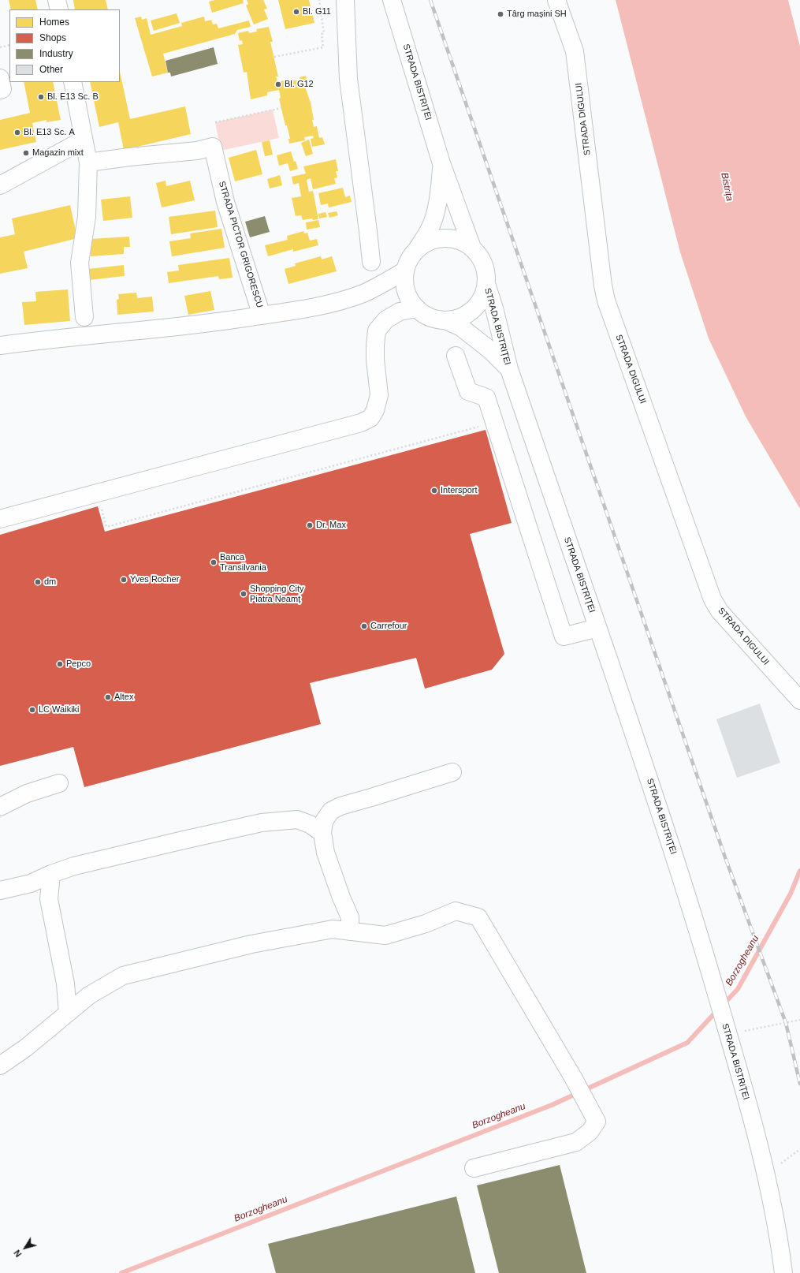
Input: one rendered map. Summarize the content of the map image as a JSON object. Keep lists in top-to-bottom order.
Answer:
{
  "streets": {
    "main road": ["STRADA BISTRIȚEI", "STRADA DIGULUI", "STRADA PICTOR GRIGORESCU"]
  },
  "water": ["Bistrița", "Borzogheanu"],
  "places": [
    "Bl. G11",
    "Târg mașini SH",
    "Bl. G12",
    "Bl. E13 Sc. B",
    "Bl. E13 Sc. A",
    "Magazin mixt",
    "Intersport",
    "Dr. Max",
    "Banca Transilvania",
    "Yves Rocher",
    "dm",
    "Shopping City Piatra Neamț",
    "Carrefour",
    "Pepco",
    "Altex",
    "LC Waikiki"
  ],
  "legend": [
    "Homes",
    "Shops",
    "Industry",
    "Other"
  ],
  "north": "bottom left"
}
